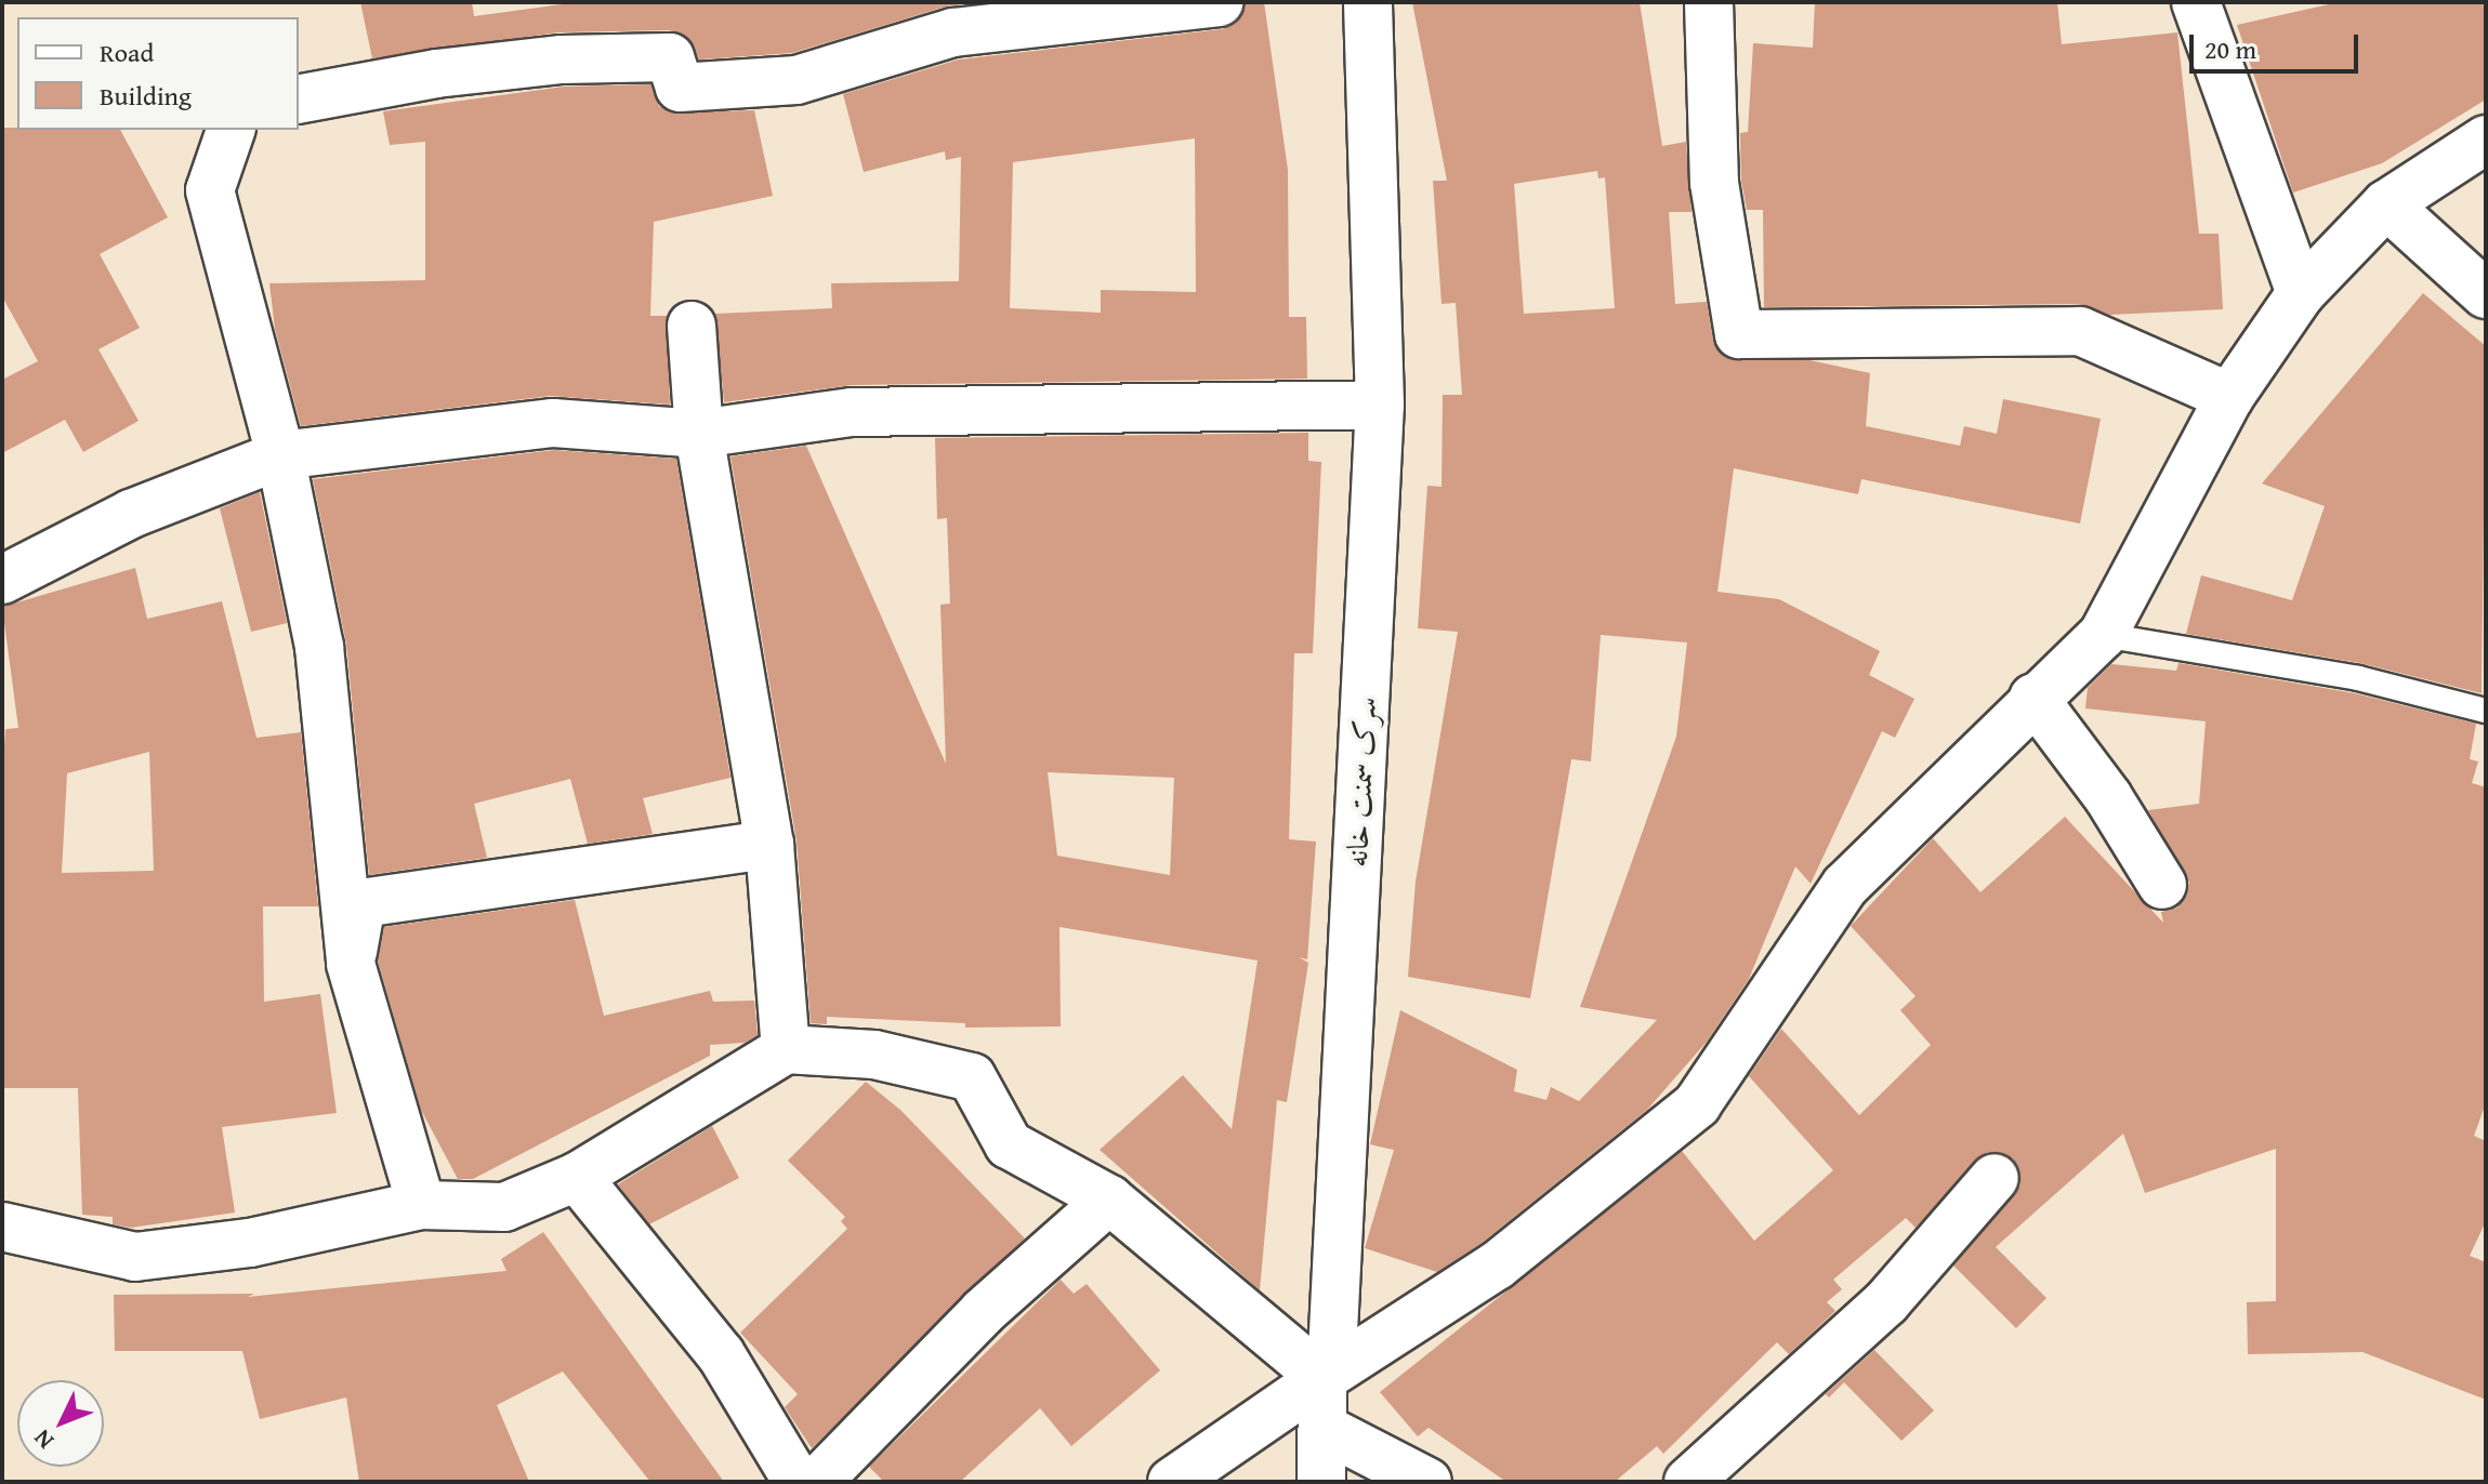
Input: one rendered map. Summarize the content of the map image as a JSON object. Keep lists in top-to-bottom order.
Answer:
{
  "streets": {
    "street": ["سرک سمنت خانه"]
  },
  "legend": ["Road", "Building"],
  "scale_bar": "20 m",
  "north": "bottom left"
}
